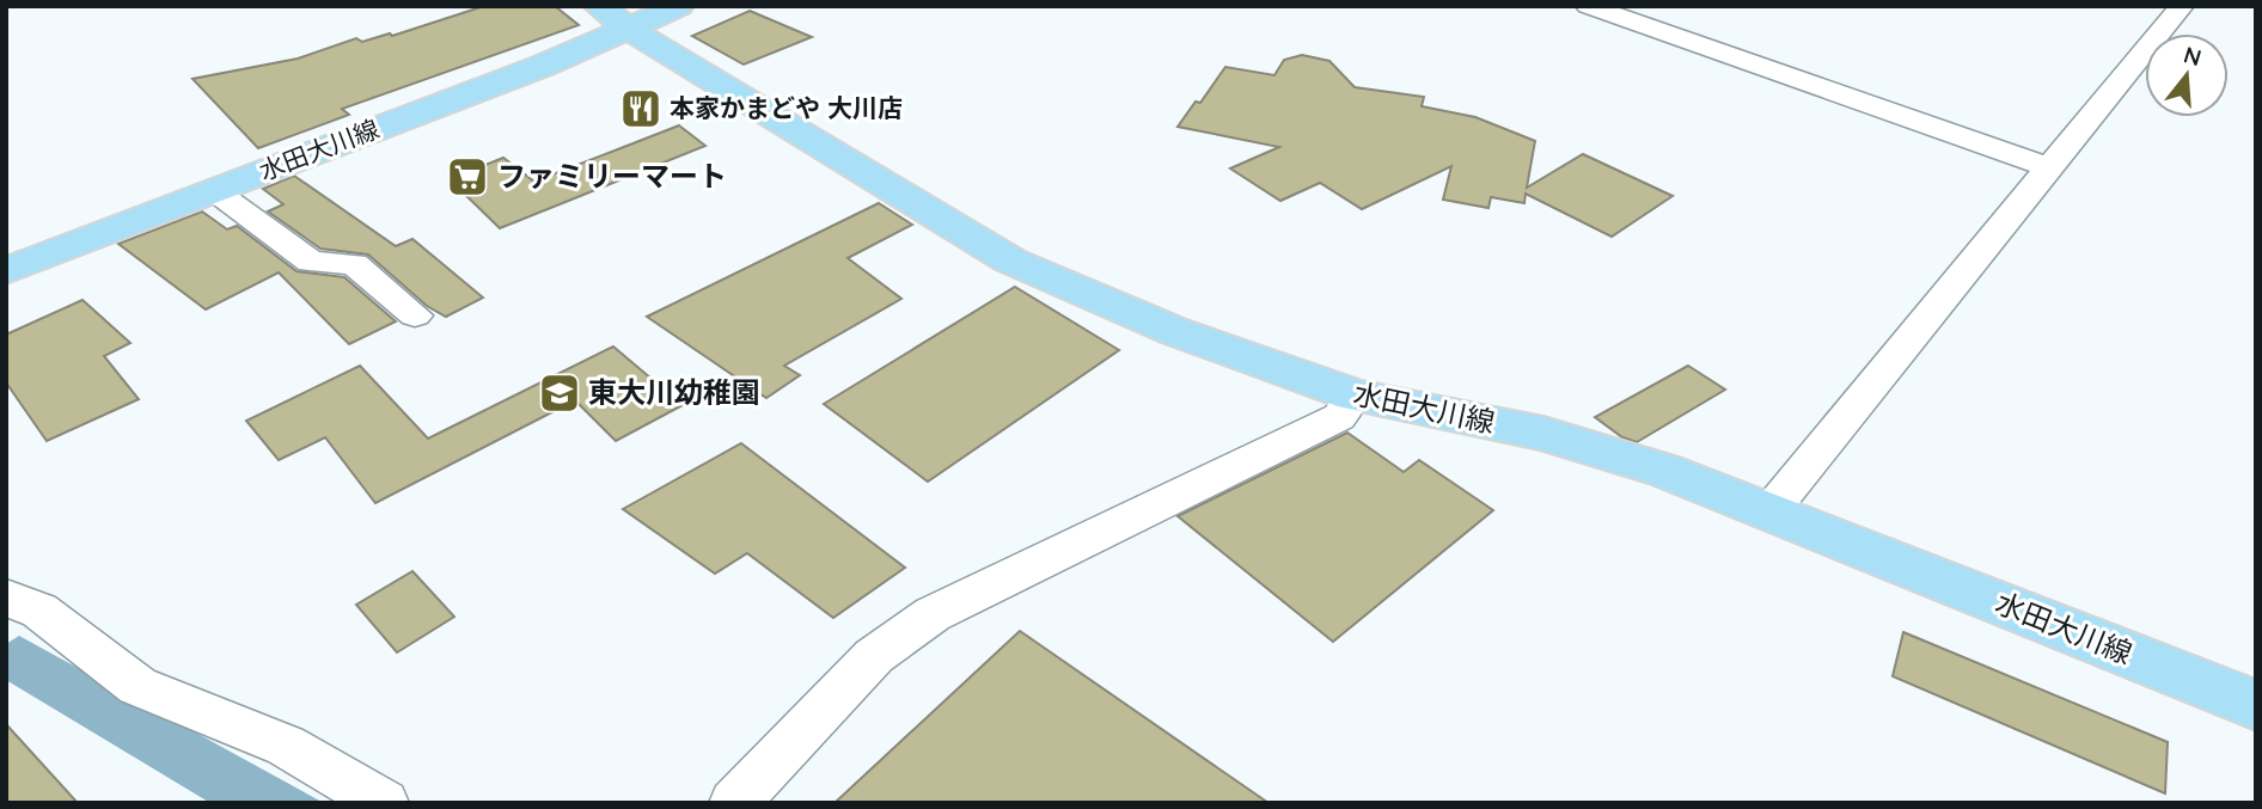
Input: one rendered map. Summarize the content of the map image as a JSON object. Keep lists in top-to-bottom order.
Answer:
{
  "streets": {
    "main road": ["水田大川線"]
  },
  "places": {
    "restaurant": ["本家かまどや 大川店"],
    "supermarket": ["ファミリーマート"],
    "school or university": ["東大川幼稚園"]
  },
  "north": "top"
}
